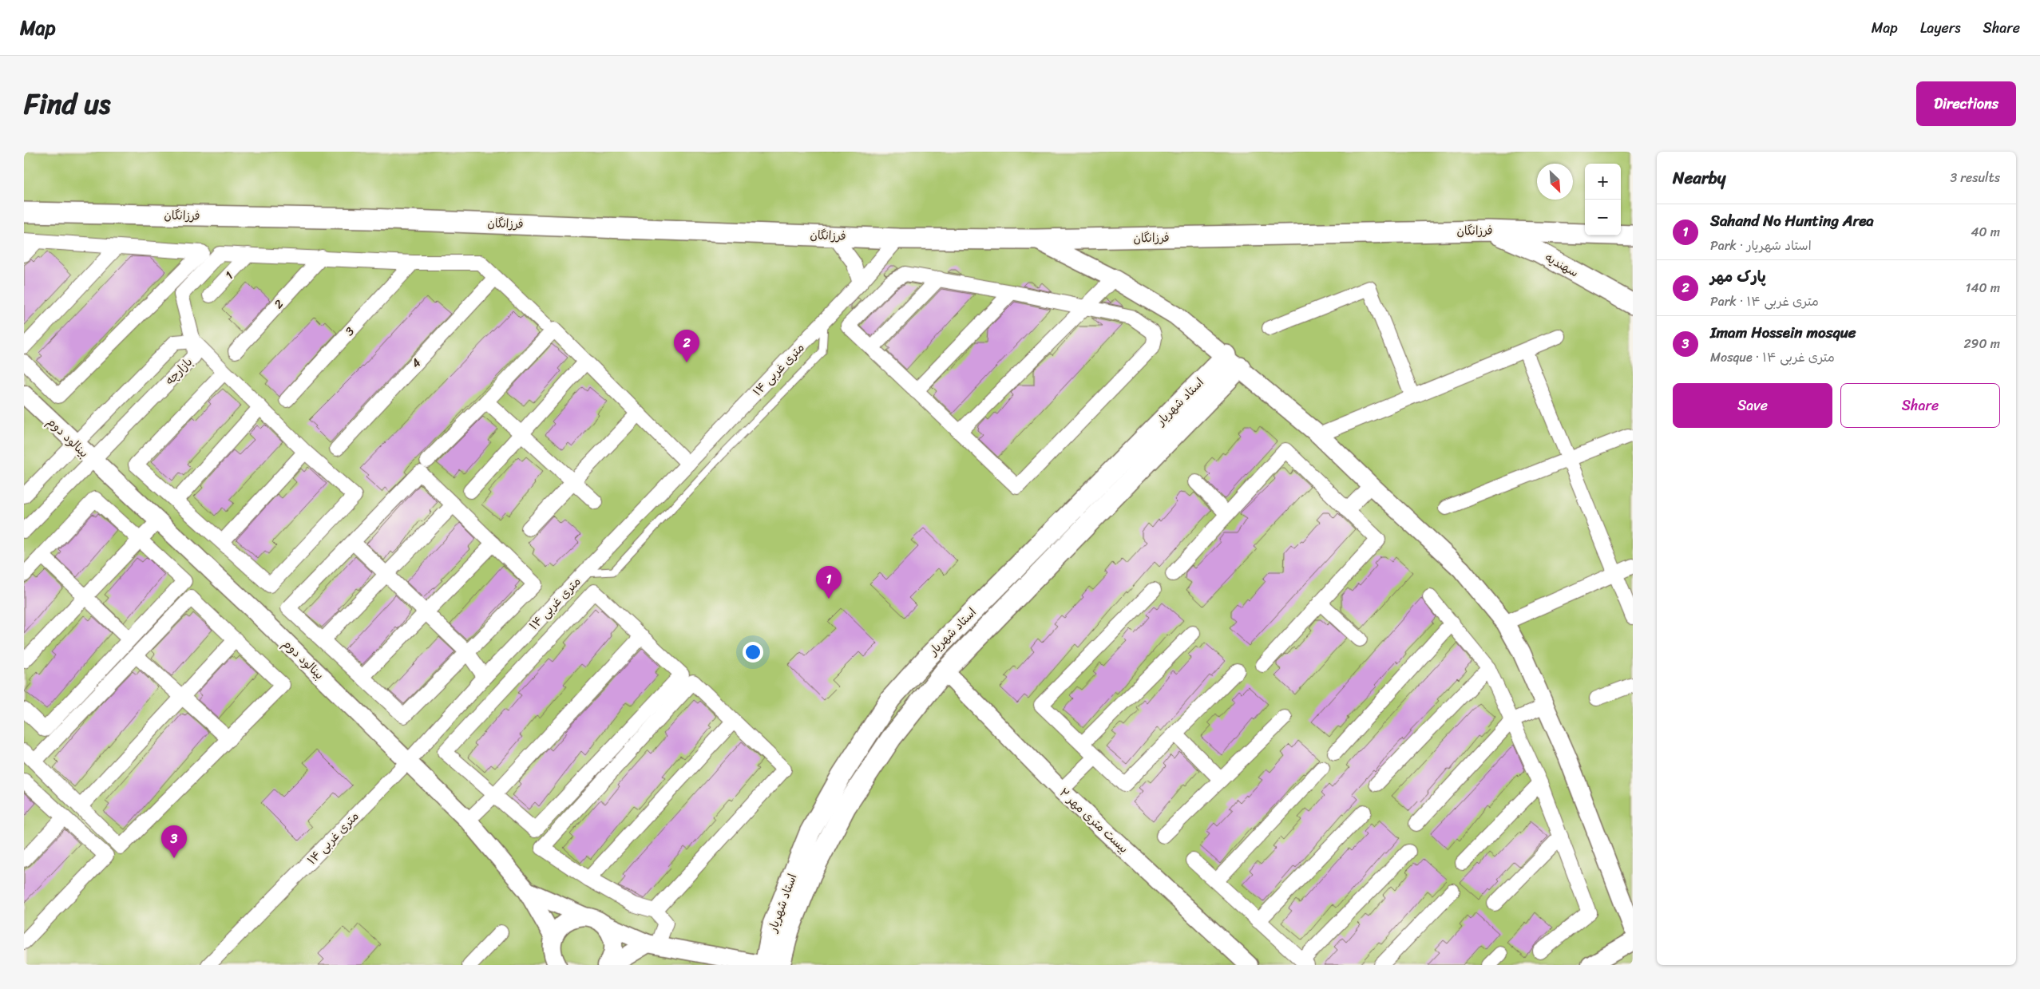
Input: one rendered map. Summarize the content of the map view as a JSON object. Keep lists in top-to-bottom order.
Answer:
{
  "streets": {
    "main road": ["فرزانگان", "سهندیه", "استاد شهریار"],
    "street": [
      "1",
      "2",
      "3",
      "4",
      "۱۴ متری غربی",
      "بازارچه",
      "بینالود دوم",
      "بیست متری مهر ۲"
    ]
  },
  "crossings": [
    ["فرزانگان", "سهندیه"],
    ["فرزانگان", "۱۴ متری غربی"],
    ["۱۴ متری غربی", "بینالود دوم"],
    ["بازارچه", "بینالود دوم"],
    ["استاد شهریار", "بینالود دوم"],
    ["استاد شهریار", "بیست متری مهر ۲"]
  ],
  "north": "bottom right",
  "page": {
    "header": "Map",
    "nav": ["Map", "Layers", "Share"],
    "title": "Find us",
    "buttons": [
      "Directions",
      ["Save", "Share"]
    ],
    "heading": ["Nearby", "3 results"],
    "map_buttons": ["+", "−"],
    "list": [
      {
        "mark": "1",
        "name": "Sahand No Hunting Area",
        "note": "Park · استاد شهریار",
        "value": "40 m"
      },
      {
        "mark": "2",
        "name": "پارک مهر",
        "note": "Park · ۱۴ متری غربی",
        "value": "140 m"
      },
      {
        "mark": "3",
        "name": "Imam Hossein mosque",
        "note": "Mosque · ۱۴ متری غربی",
        "value": "290 m"
      }
    ],
    "pins": ["2", "1", "3"]
  }
}
